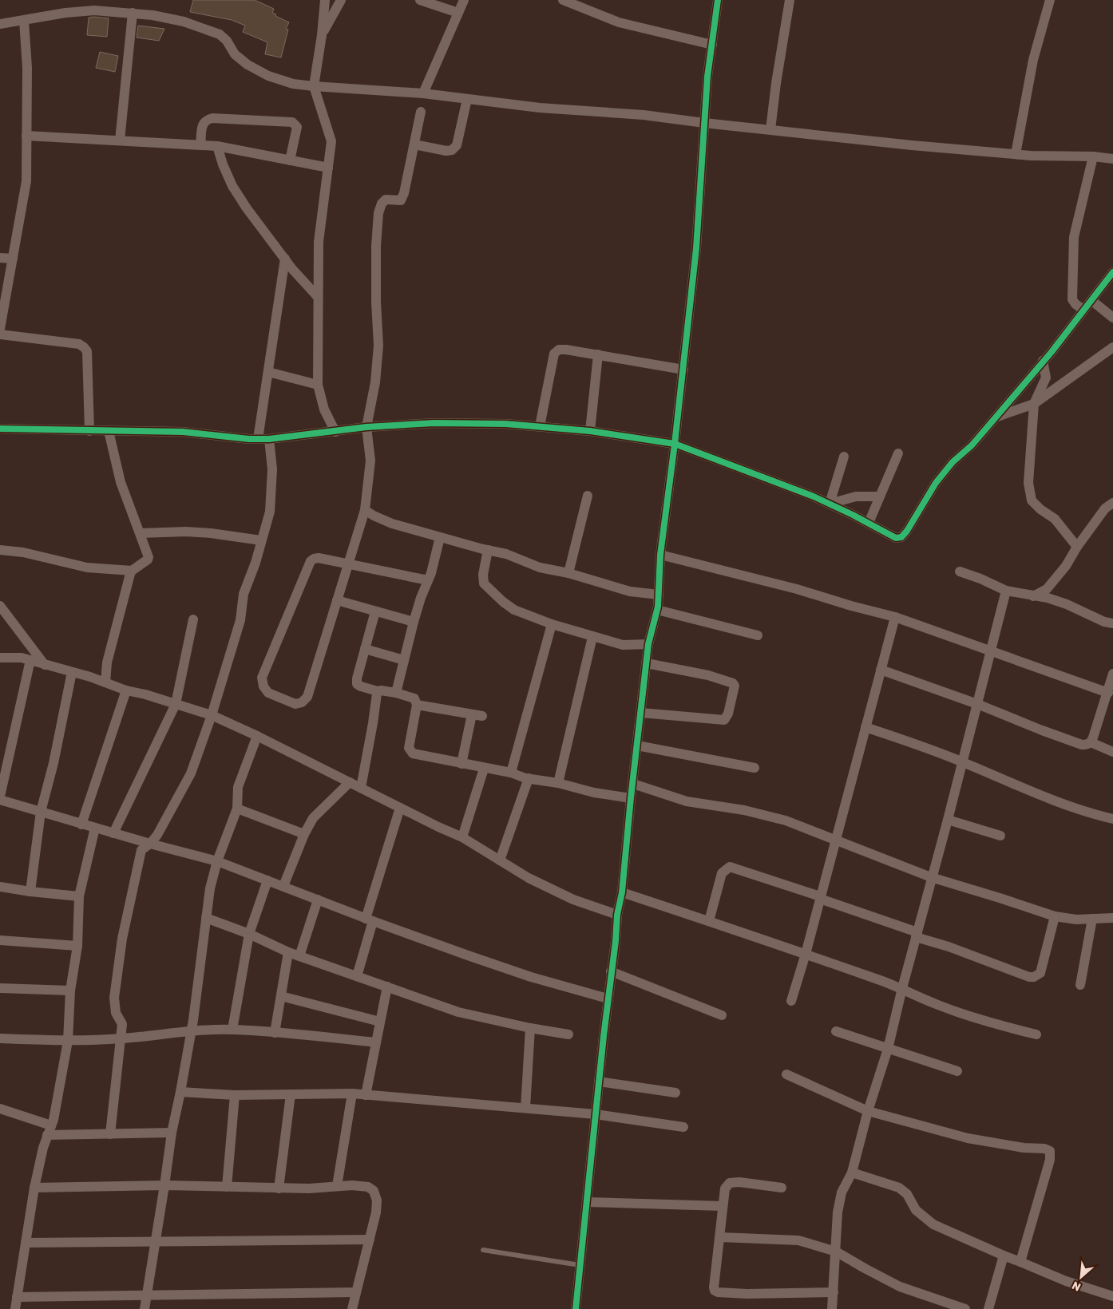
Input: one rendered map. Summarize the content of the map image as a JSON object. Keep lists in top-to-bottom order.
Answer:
{
  "north": "bottom left"
}
